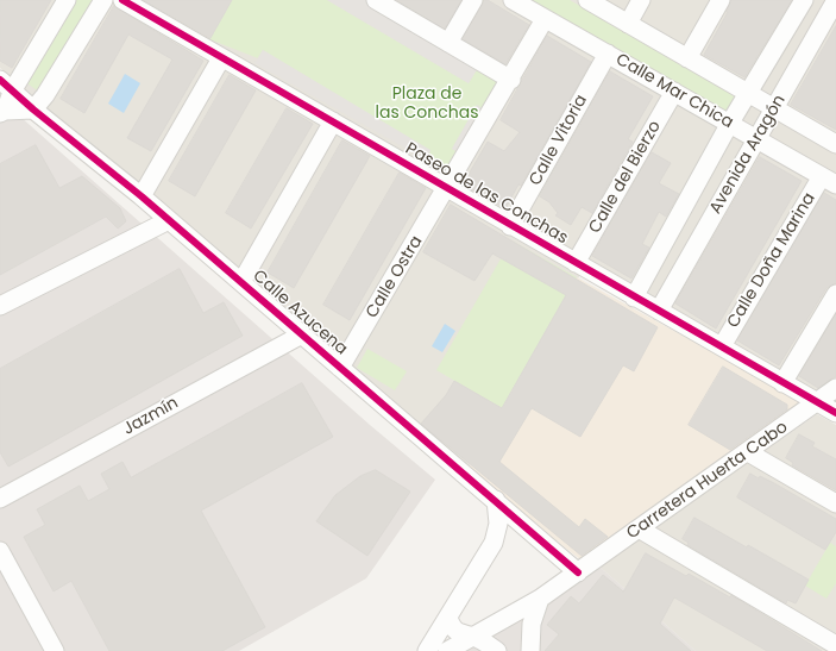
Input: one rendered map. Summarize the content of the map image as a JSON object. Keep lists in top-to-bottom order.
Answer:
{
  "streets": {
    "street": [
      "Calle Mar Chica",
      "Calle Vitoria",
      "Avenida Aragón",
      "Calle del Bierzo",
      "Paseo de las Conchas",
      "Calle Doña Marina",
      "Calle Ostra",
      "Calle Azucena",
      "Jazmín",
      "Carretera Huerta Cabo"
    ]
  },
  "crossings": [
    ["Calle Mar Chica", "Calle Vitoria"],
    ["Calle Mar Chica", "Avenida Aragón"],
    ["Calle Mar Chica", "Calle del Bierzo"],
    ["Calle Mar Chica", "Calle Doña Marina"],
    ["Calle Mar Chica", "Calle Ostra"],
    ["Calle Vitoria", "Paseo de las Conchas"],
    ["Avenida Aragón", "Paseo de las Conchas"],
    ["Calle del Bierzo", "Paseo de las Conchas"],
    ["Paseo de las Conchas", "Calle Doña Marina"],
    ["Paseo de las Conchas", "Calle Ostra"],
    ["Paseo de las Conchas", "Carretera Huerta Cabo"],
    ["Calle Ostra", "Calle Azucena"],
    ["Calle Azucena", "Jazmín"],
    ["Calle Azucena", "Carretera Huerta Cabo"]
  ],
  "parks": ["Plaza de las Conchas"]
}
